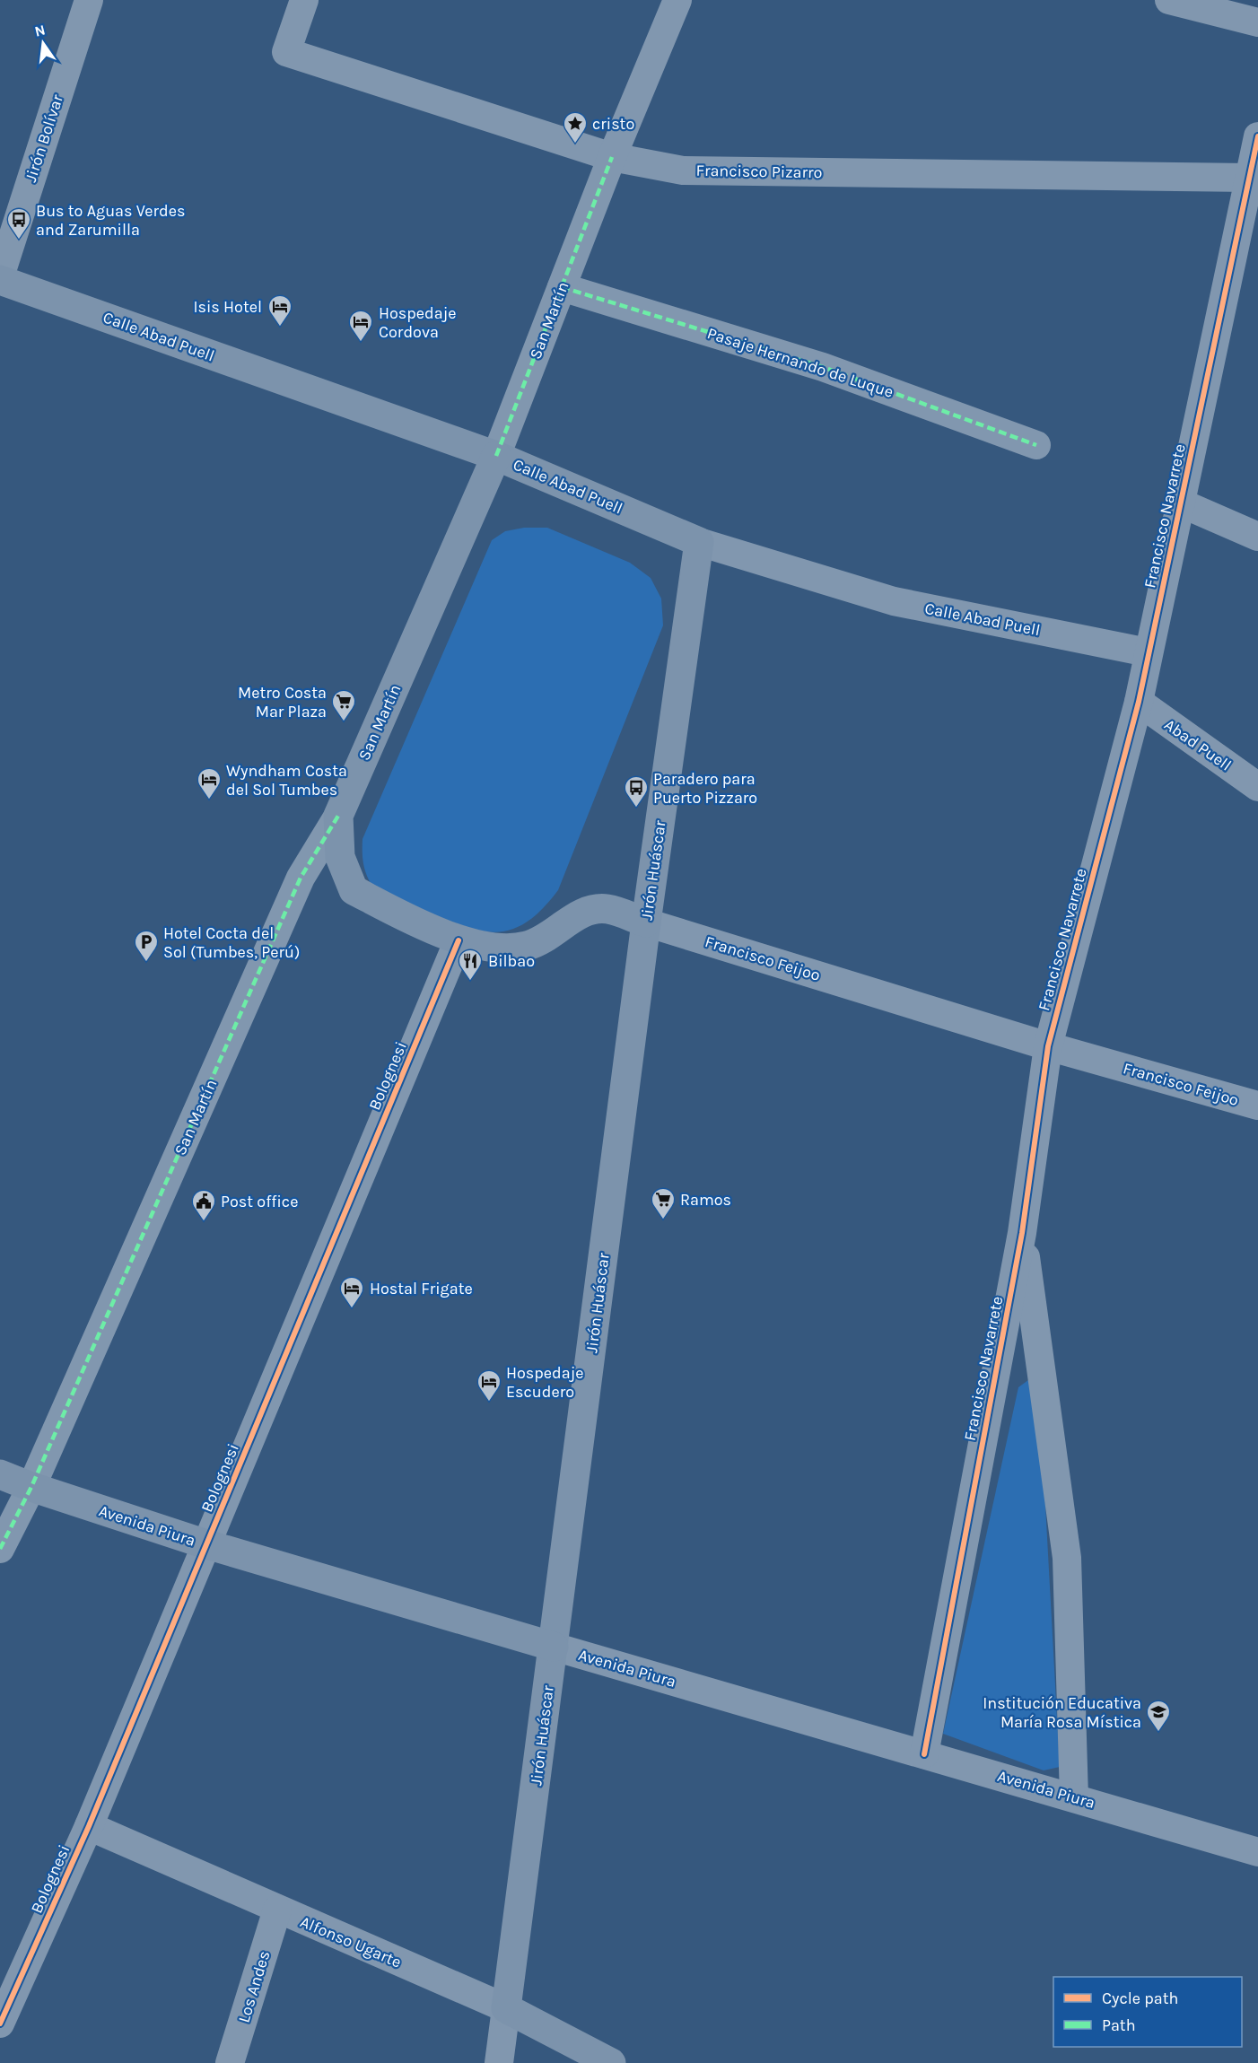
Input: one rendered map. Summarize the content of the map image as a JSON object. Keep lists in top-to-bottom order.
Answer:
{
  "streets": {
    "main road": [
      "San Martín",
      "Calle Abad Puell",
      "Jirón Huáscar",
      "Francisco Feijoo",
      "Avenida Piura",
      "Alfonso Ugarte"
    ],
    "street": [
      "Jirón Bolívar",
      "Francisco Pizarro",
      "Pasaje Hernando de Luque",
      "Francisco Navarrete",
      "Abad Puell",
      "Bolognesi",
      "Los Andes"
    ]
  },
  "crossings": [
    ["Jirón Bolívar", "Calle Abad Puell"],
    ["Francisco Pizarro", "San Martín"],
    ["Francisco Pizarro", "Francisco Navarrete"],
    ["San Martín", "Calle Abad Puell"],
    ["San Martín", "Pasaje Hernando de Luque"],
    ["San Martín", "Francisco Feijoo"],
    ["San Martín", "Avenida Piura"],
    ["Calle Abad Puell", "Francisco Navarrete"],
    ["Calle Abad Puell", "Jirón Huáscar"],
    ["Francisco Navarrete", "Abad Puell"],
    ["Francisco Navarrete", "Francisco Feijoo"],
    ["Francisco Navarrete", "Avenida Piura"],
    ["Jirón Huáscar", "Francisco Feijoo"],
    ["Jirón Huáscar", "Avenida Piura"],
    ["Jirón Huáscar", "Alfonso Ugarte"],
    ["Francisco Feijoo", "Bolognesi"],
    ["Bolognesi", "Avenida Piura"],
    ["Bolognesi", "Alfonso Ugarte"],
    ["Alfonso Ugarte", "Los Andes"]
  ],
  "places": {
    "place": ["cristo"],
    "bus stop": ["Bus to Aguas Verdes and Zarumilla", "Paradero para Puerto Pizzaro"],
    "hotel": [
      "Isis Hotel",
      "Hospedaje Cordova",
      "Wyndham Costa del Sol Tumbes",
      "Hostal Frigate",
      "Hospedaje Escudero"
    ],
    "supermarket": ["Metro Costa Mar Plaza", "Ramos"],
    "parking": ["Hotel Cocta del Sol (Tumbes, Perú)"],
    "restaurant": ["Bilbao"],
    "public building": ["Post office"],
    "school or university": ["Institución Educativa María Rosa Mística"]
  },
  "legend": ["Cycle path", "Path"],
  "north": "top"
}
